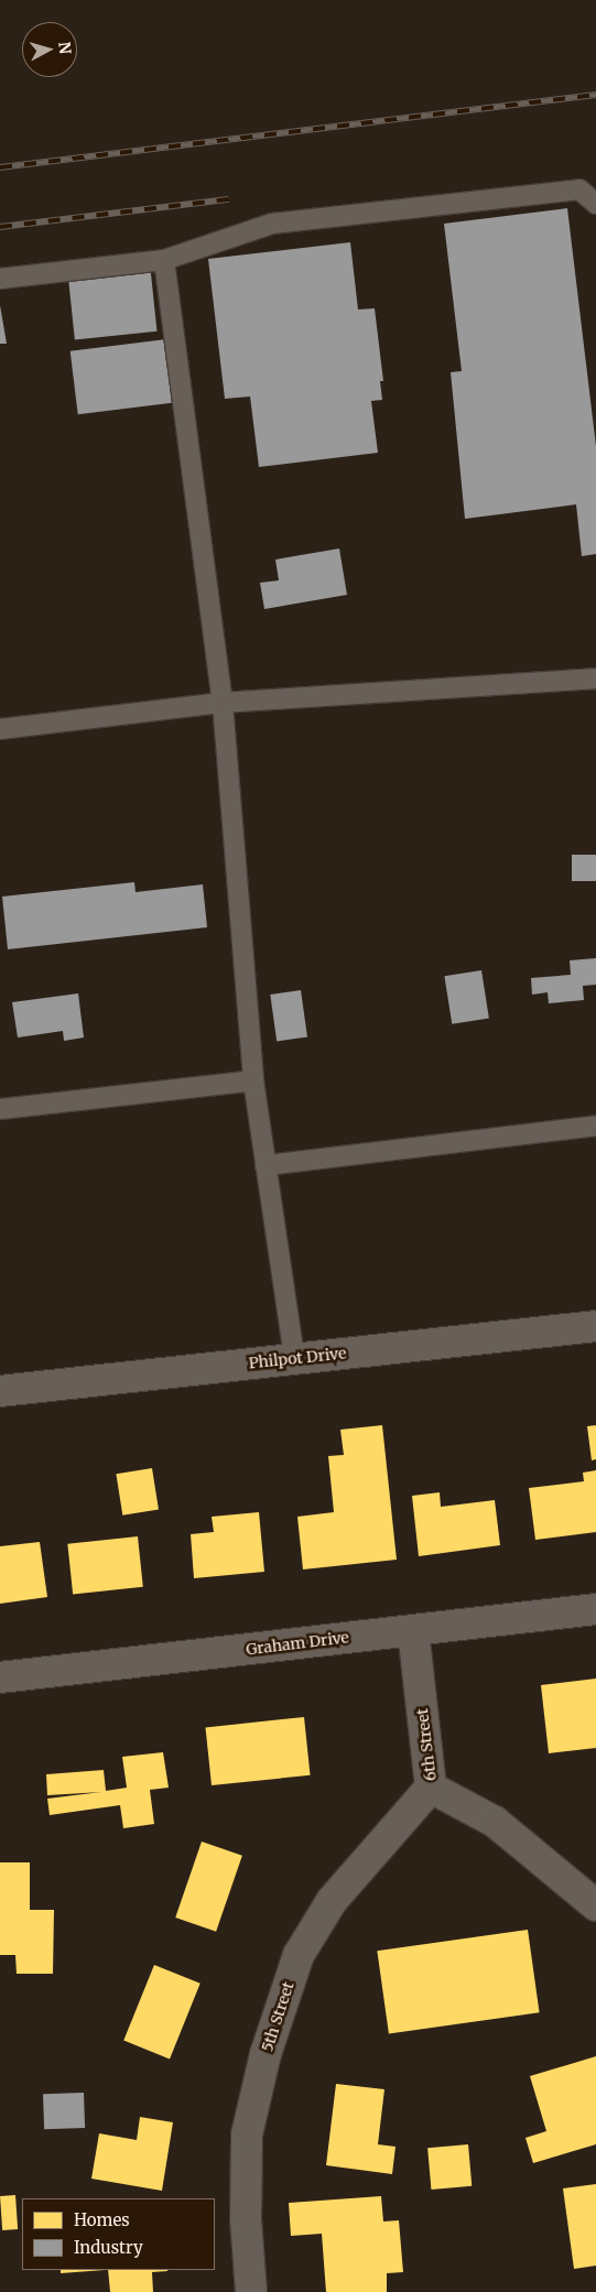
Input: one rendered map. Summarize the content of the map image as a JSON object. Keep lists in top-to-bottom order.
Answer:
{
  "streets": {
    "street": [
      "Philpot Drive",
      "Graham Drive",
      "6th Street",
      "5th Street"
    ]
  },
  "crossings": [
    ["Graham Drive", "6th Street"],
    ["6th Street", "5th Street"]
  ],
  "legend": ["Homes", "Industry"],
  "north": "right"
}
